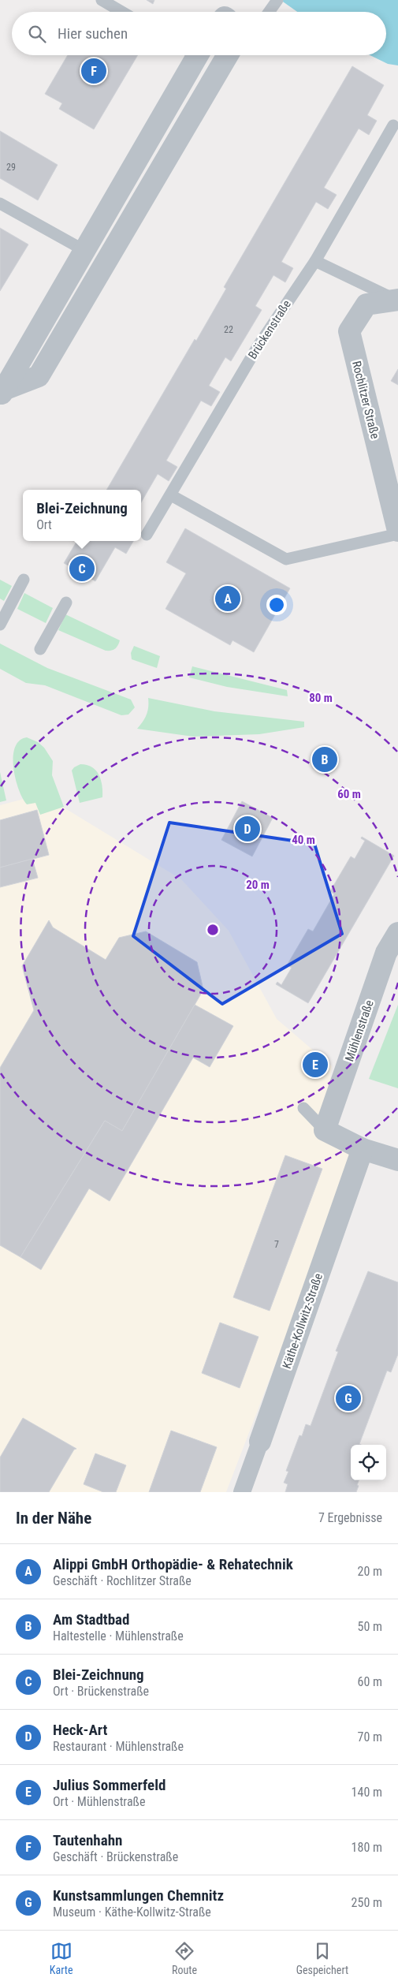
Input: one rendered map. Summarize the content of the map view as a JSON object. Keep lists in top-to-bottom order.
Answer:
{
  "streets": {
    "street": ["Rochlitzer Straße", "Mühlenstraße", "Käthe-Kollwitz-Straße"],
    "lane": ["Brückenstraße"]
  },
  "house_numbers": ["29", "22", "7"],
  "page": {
    "search": "Hier suchen",
    "pins": [
      "F",
      "C",
      "A",
      "B",
      "D",
      "E",
      "G"
    ],
    "popup": ["Blei-Zeichnung", "Ort"],
    "heading": ["In der Nähe", "7 Ergebnisse"],
    "list": [
      {
        "mark": "A",
        "name": "Alippi GmbH Orthopädie- & Rehatechnik",
        "note": "Geschäft · Rochlitzer Straße",
        "value": "20 m"
      },
      {
        "mark": "B",
        "name": "Am Stadtbad",
        "note": "Haltestelle · Mühlenstraße",
        "value": "50 m"
      },
      {
        "mark": "C",
        "name": "Blei-Zeichnung",
        "note": "Ort · Brückenstraße",
        "value": "60 m"
      },
      {
        "mark": "D",
        "name": "Heck-Art",
        "note": "Restaurant · Mühlenstraße",
        "value": "70 m"
      },
      {
        "mark": "E",
        "name": "Julius Sommerfeld",
        "note": "Ort · Mühlenstraße",
        "value": "140 m"
      },
      {
        "mark": "F",
        "name": "Tautenhahn",
        "note": "Geschäft · Brückenstraße",
        "value": "180 m"
      },
      {
        "mark": "G",
        "name": "Kunstsammlungen Chemnitz",
        "note": "Museum · Käthe-Kollwitz-Straße",
        "value": "250 m"
      }
    ],
    "nav": ["Karte", "Route", "Gespeichert"]
  },
  "rings": [
    "80 m",
    "60 m",
    "40 m",
    "20 m"
  ]
}
